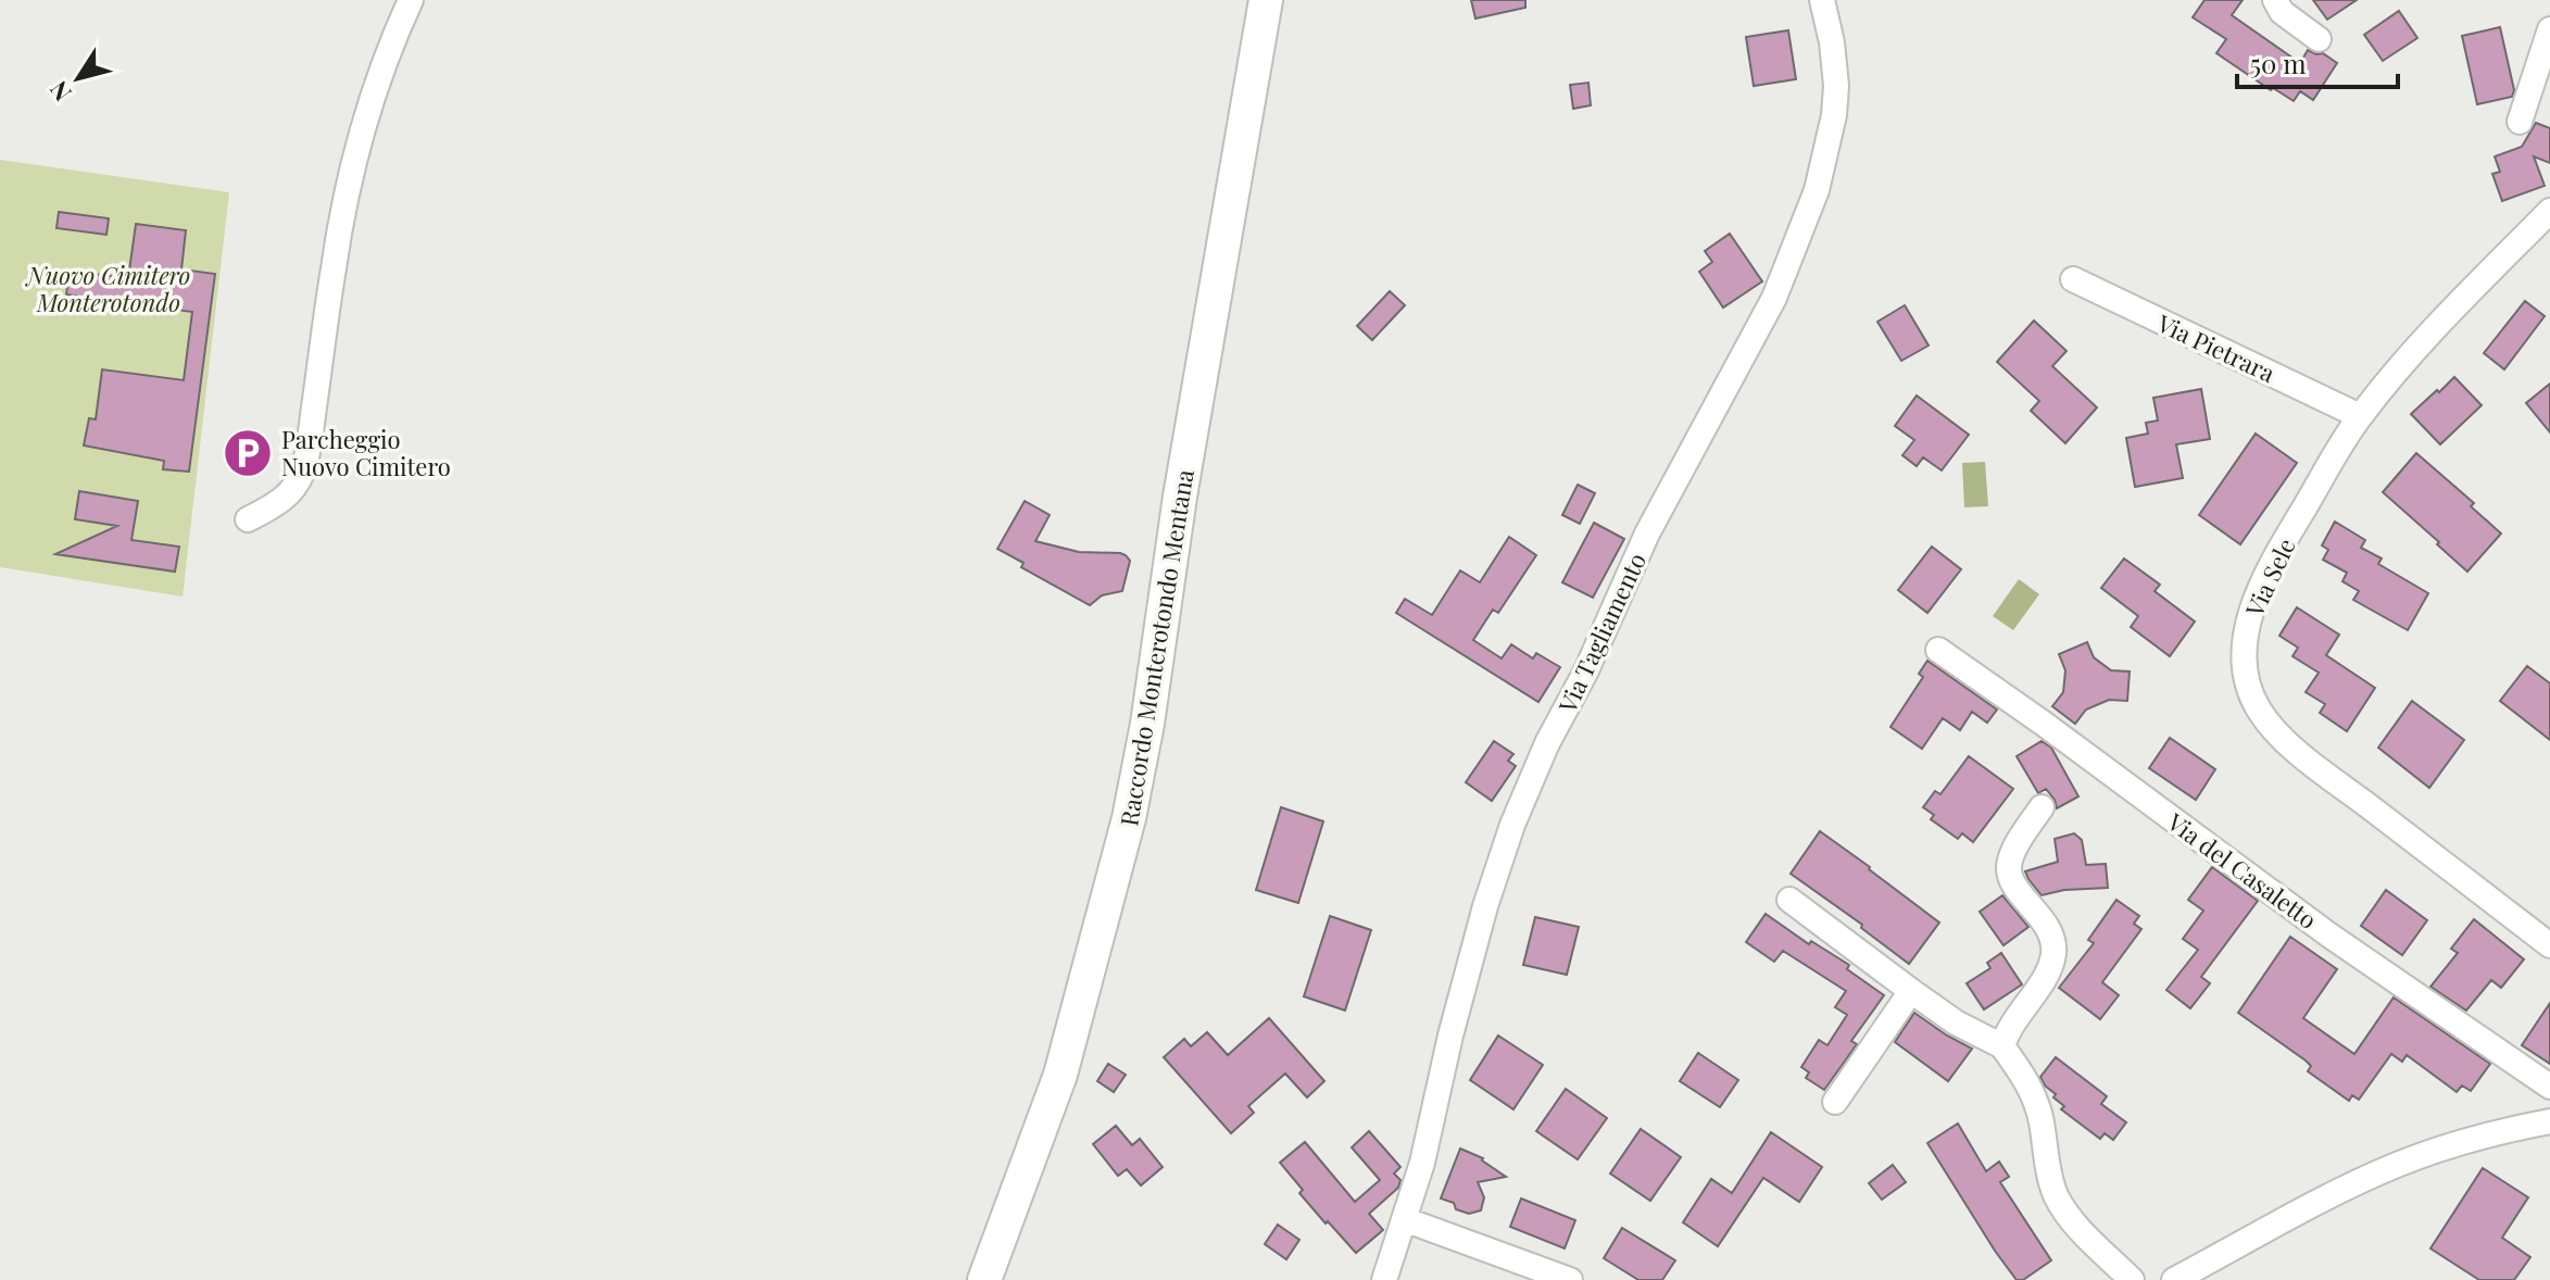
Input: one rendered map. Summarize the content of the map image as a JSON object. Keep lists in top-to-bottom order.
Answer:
{
  "streets": {
    "main road": ["Raccordo Monterotondo Mentana"],
    "street": [
      "Via Pietrara",
      "Via Sele",
      "Via Tagliamento",
      "Via del Casaletto"
    ]
  },
  "crossings": [
    ["Via Pietrara", "Via Sele"]
  ],
  "parks": ["Nuovo Cimitero Monterotondo"],
  "places": {
    "parking": ["Parcheggio Nuovo Cimitero"]
  },
  "scale_bar": "50 m",
  "north": "bottom left"
}
